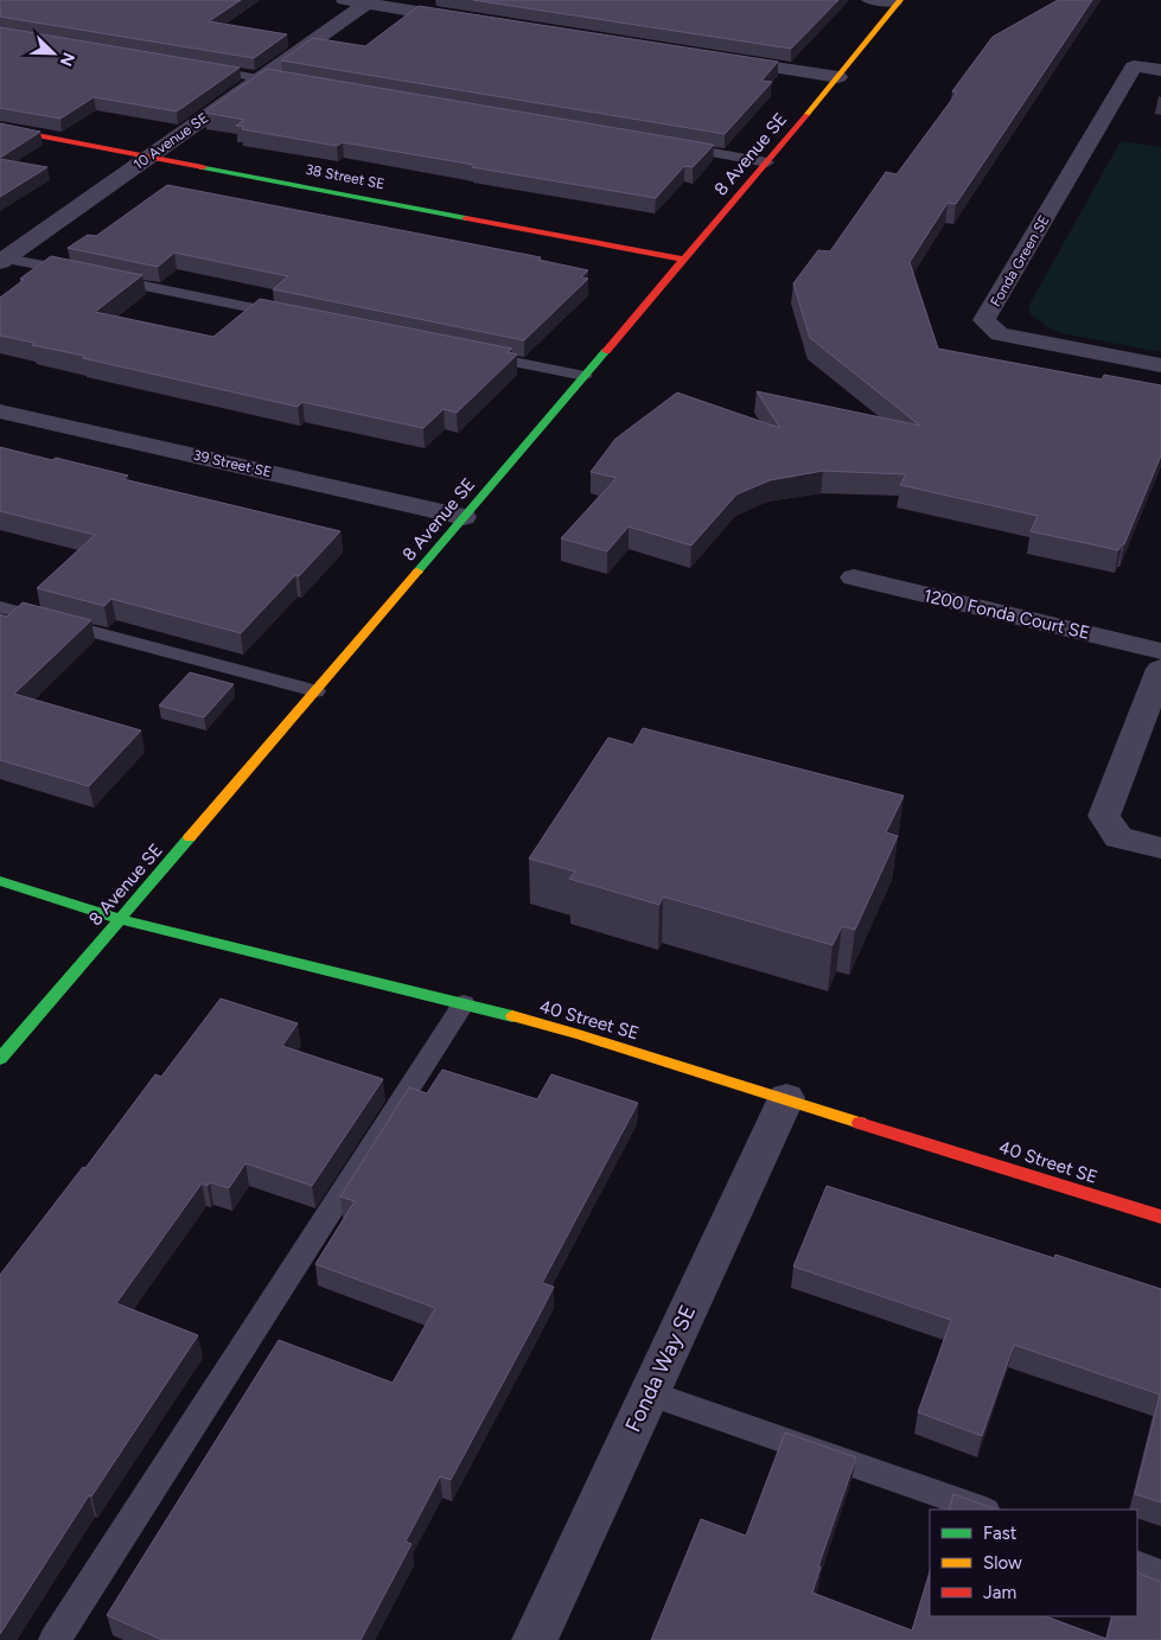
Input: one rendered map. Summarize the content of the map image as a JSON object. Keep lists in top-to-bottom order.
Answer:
{
  "streets": {
    "street": [
      "10 Avenue SE",
      "8 Avenue SE",
      "38 Street SE",
      "Fonda Green SE",
      "39 Street SE",
      "1200 Fonda Court SE",
      "40 Street SE",
      "Fonda Way SE"
    ]
  },
  "crossings": [
    ["10 Avenue SE", "38 Street SE"],
    ["8 Avenue SE", "38 Street SE"],
    ["8 Avenue SE", "39 Street SE"],
    ["8 Avenue SE", "40 Street SE"],
    ["40 Street SE", "Fonda Way SE"]
  ],
  "legend": ["Fast", "Slow", "Jam"],
  "north": "bottom right"
}
